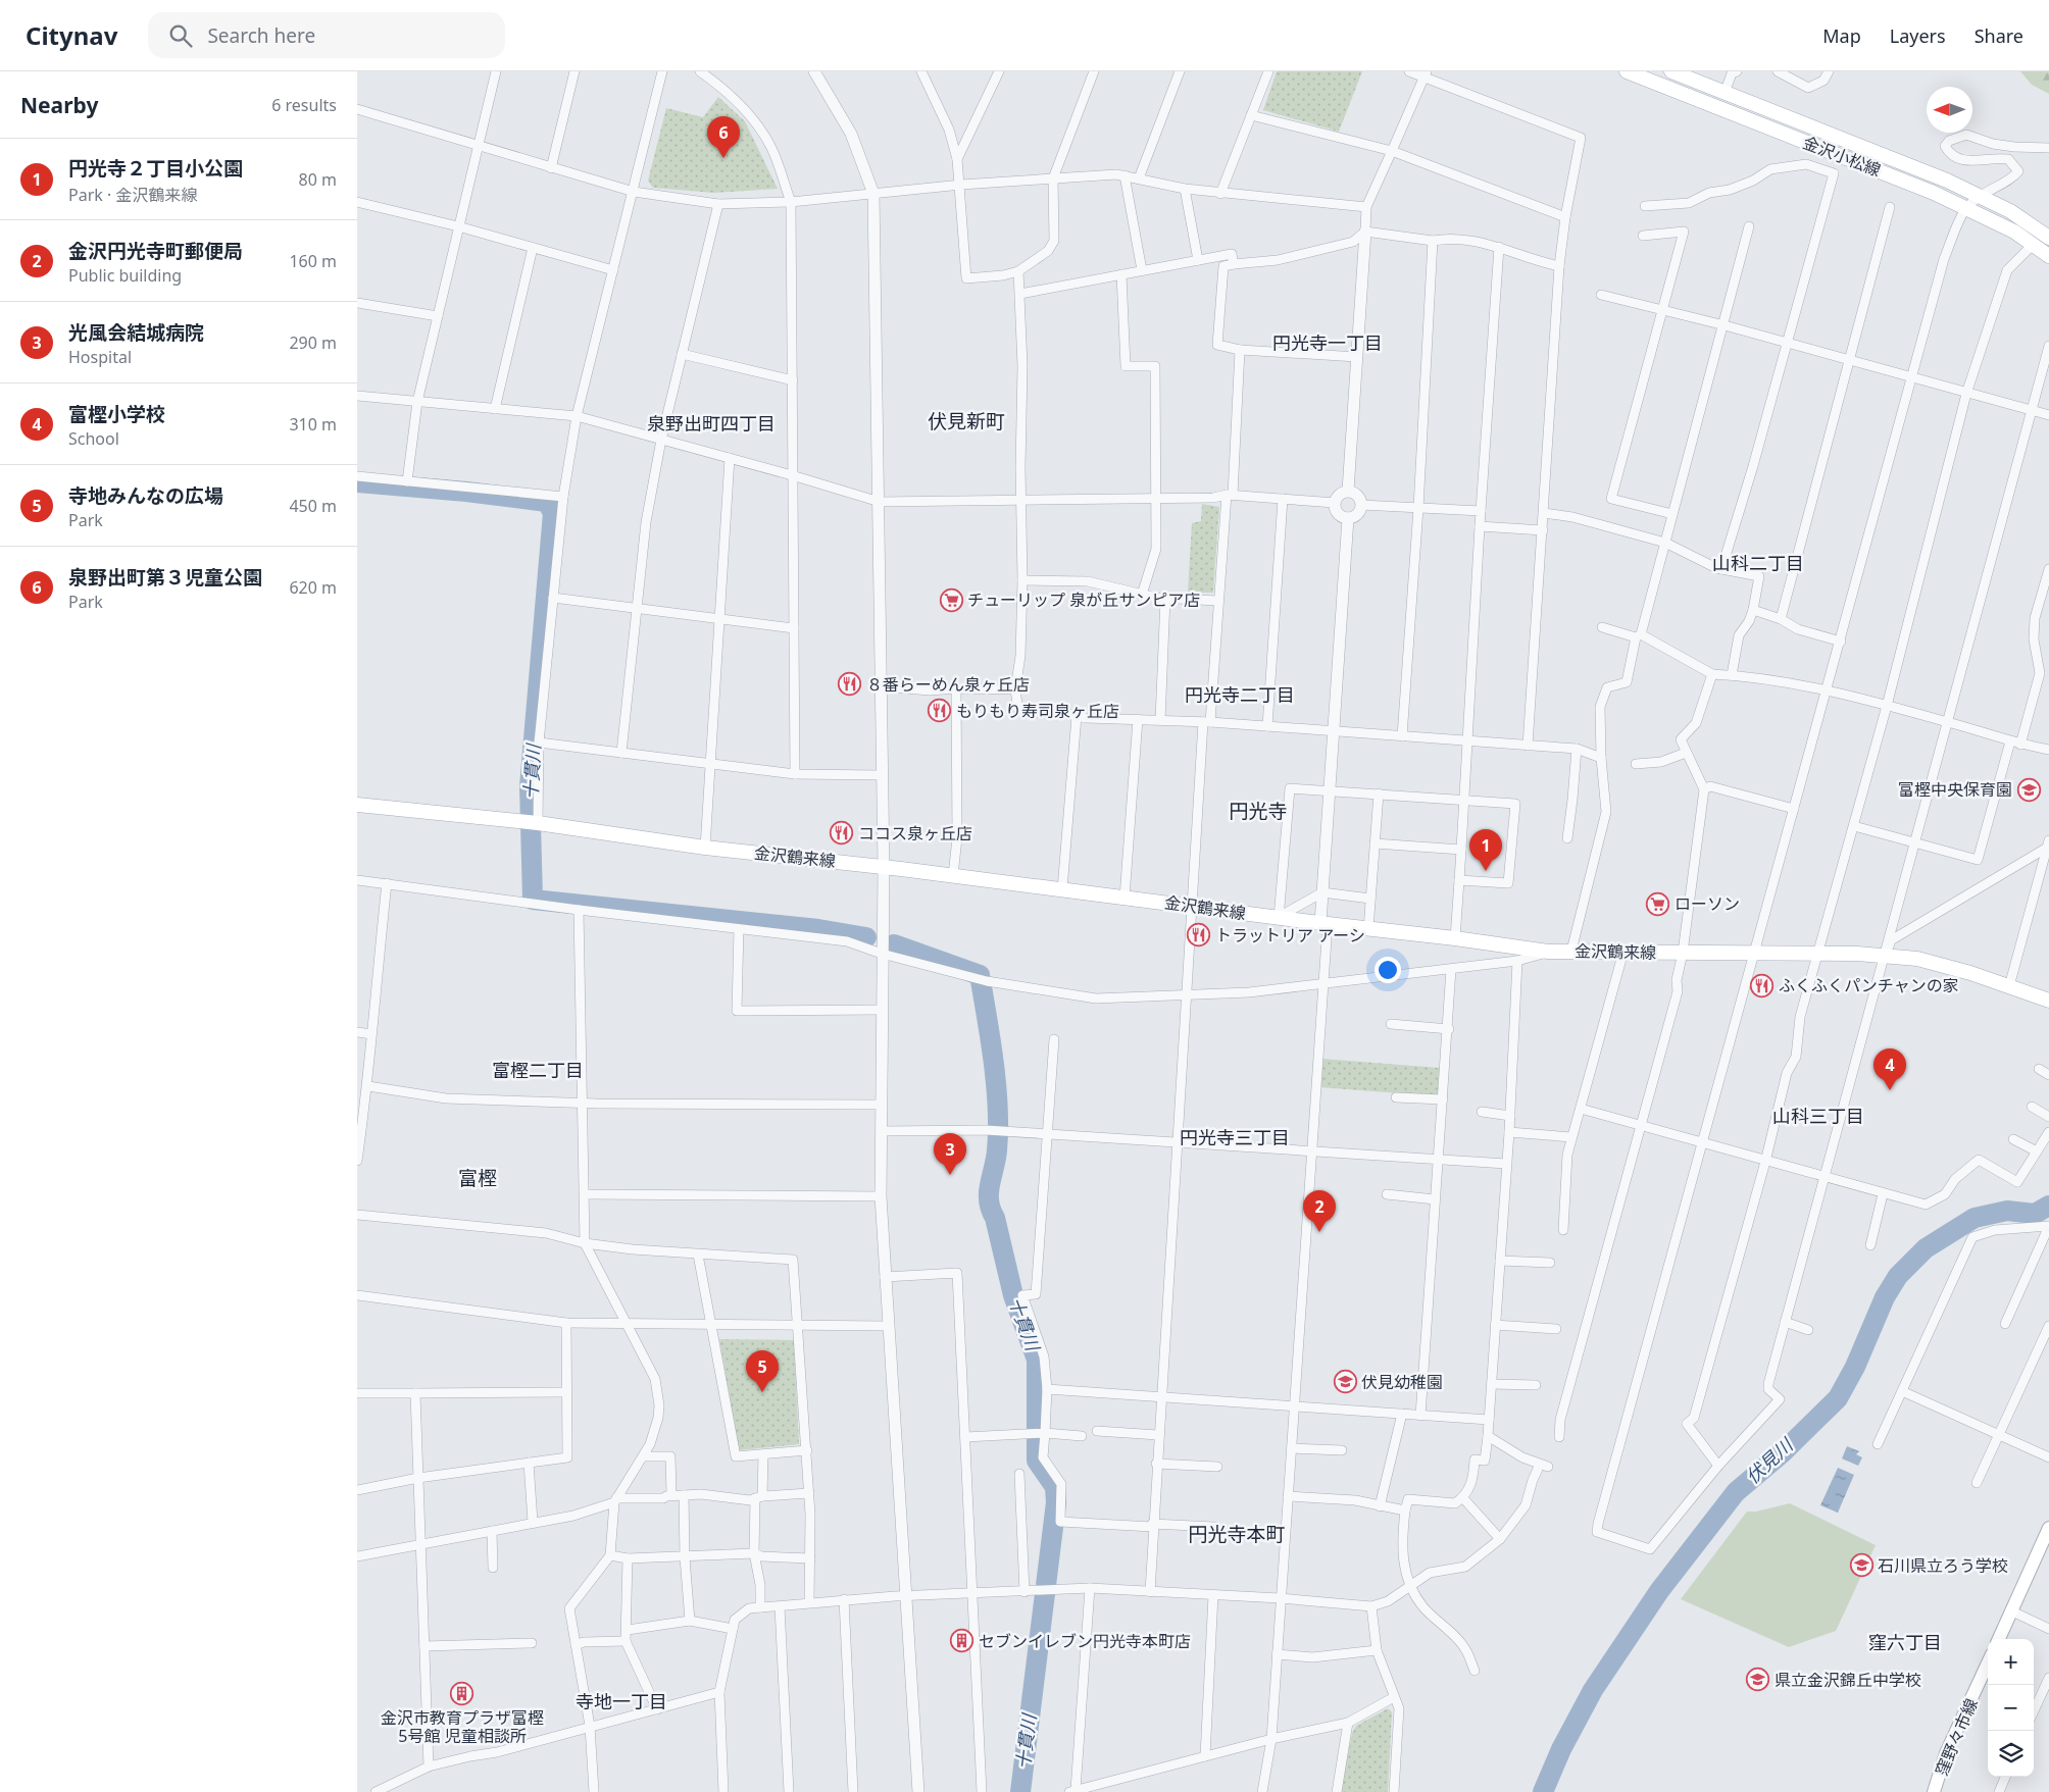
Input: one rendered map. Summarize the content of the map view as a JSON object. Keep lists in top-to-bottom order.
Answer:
{
  "streets": {
    "main road": ["金沢小松線", "金沢鶴来線", "窪野々市線"]
  },
  "districts": [
    "円光寺一丁目",
    "伏見新町",
    "泉野出町四丁目",
    "山科二丁目",
    "円光寺二丁目",
    "円光寺",
    "富樫二丁目",
    "山科三丁目",
    "円光寺三丁目",
    "富樫",
    "円光寺本町",
    "窪六丁目",
    "寺地一丁目"
  ],
  "water": ["十貫川", "伏見川"],
  "places": {
    "supermarket": ["チューリップ 泉が丘サンピア店", "ローソン"],
    "restaurant": [
      "８番らーめん泉ヶ丘店",
      "もりもり寿司泉ヶ丘店",
      "ココス泉ヶ丘店",
      "トラットリア アーシ",
      "ふくふくパンチャンの家"
    ],
    "school or university": [
      "富樫中央保育園",
      "伏見幼稚園",
      "石川県立ろう学校",
      "県立金沢錦丘中学校"
    ],
    "building": ["セブンイレブン円光寺本町店", "金沢市教育プラザ富樫 5号館 児童相談所"]
  },
  "north": "left",
  "page": {
    "header": "Citynav",
    "search": "Search here",
    "nav": ["Map", "Layers", "Share"],
    "heading": ["Nearby", "6 results"],
    "pins": [
      "6",
      "1",
      "4",
      "3",
      "2",
      "5"
    ],
    "list": [
      {
        "mark": "1",
        "name": "円光寺２丁目小公園",
        "note": "Park · 金沢鶴来線",
        "value": "80 m"
      },
      {
        "mark": "2",
        "name": "金沢円光寺町郵便局",
        "note": "Public building",
        "value": "160 m"
      },
      {
        "mark": "3",
        "name": "光風会結城病院",
        "note": "Hospital",
        "value": "290 m"
      },
      {
        "mark": "4",
        "name": "富樫小学校",
        "note": "School",
        "value": "310 m"
      },
      {
        "mark": "5",
        "name": "寺地みんなの広場",
        "note": "Park",
        "value": "450 m"
      },
      {
        "mark": "6",
        "name": "泉野出町第３児童公園",
        "note": "Park",
        "value": "620 m"
      }
    ],
    "map_buttons": ["+", "−"]
  }
}
